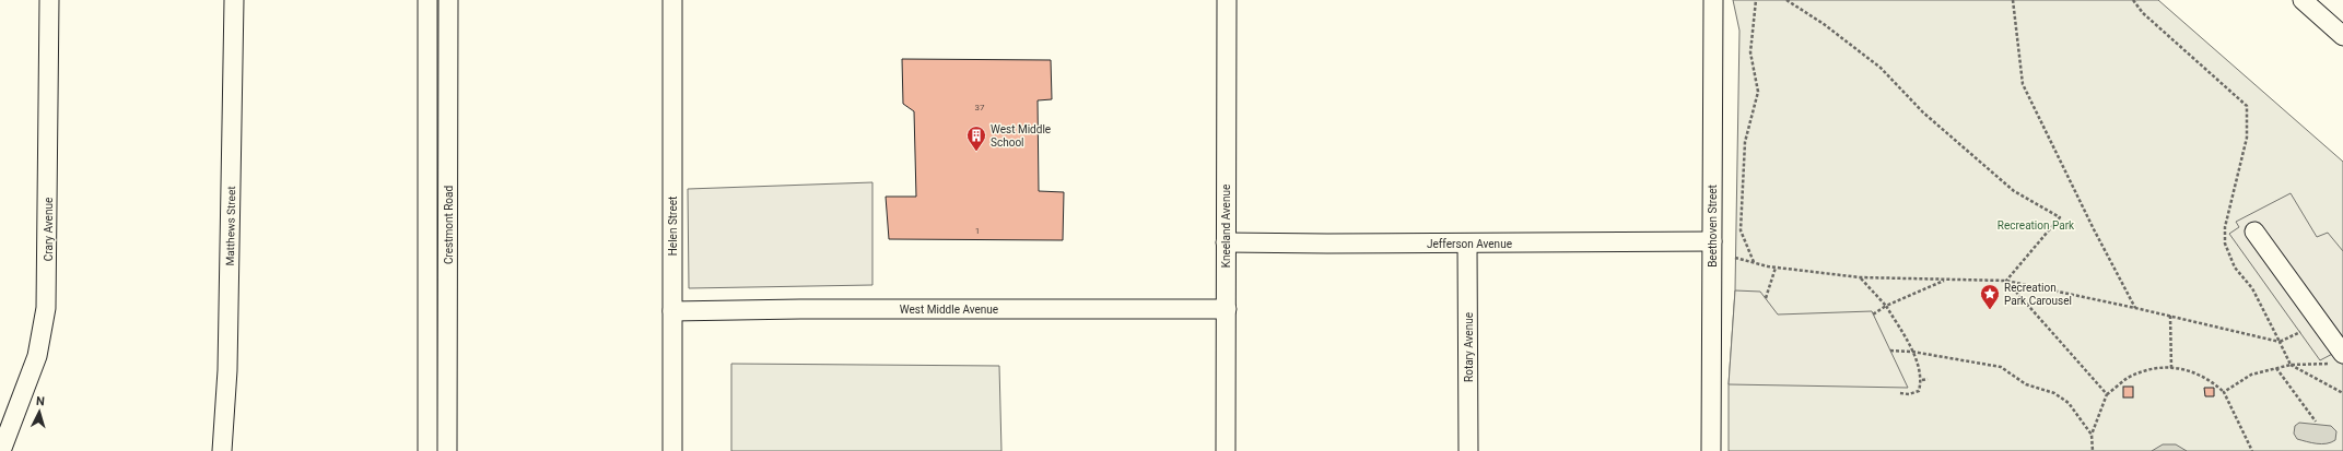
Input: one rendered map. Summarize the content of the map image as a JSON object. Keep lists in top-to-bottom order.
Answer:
{
  "streets": {
    "street": [
      "Crestmont Road",
      "Matthews Street",
      "Helen Street",
      "Kneeland Avenue",
      "Beethoven Street",
      "Crary Avenue",
      "Jefferson Avenue",
      "West Middle Avenue",
      "Rotary Avenue"
    ]
  },
  "crossings": [
    ["Helen Street", "West Middle Avenue"],
    ["Kneeland Avenue", "Jefferson Avenue"],
    ["Kneeland Avenue", "West Middle Avenue"],
    ["Beethoven Street", "Jefferson Avenue"],
    ["Jefferson Avenue", "Rotary Avenue"]
  ],
  "parks": ["Recreation Park"],
  "places": {
    "building": ["West Middle School"],
    "place": ["Recreation Park Carousel"]
  },
  "house_numbers": ["37", "1"],
  "north": "top"
}
